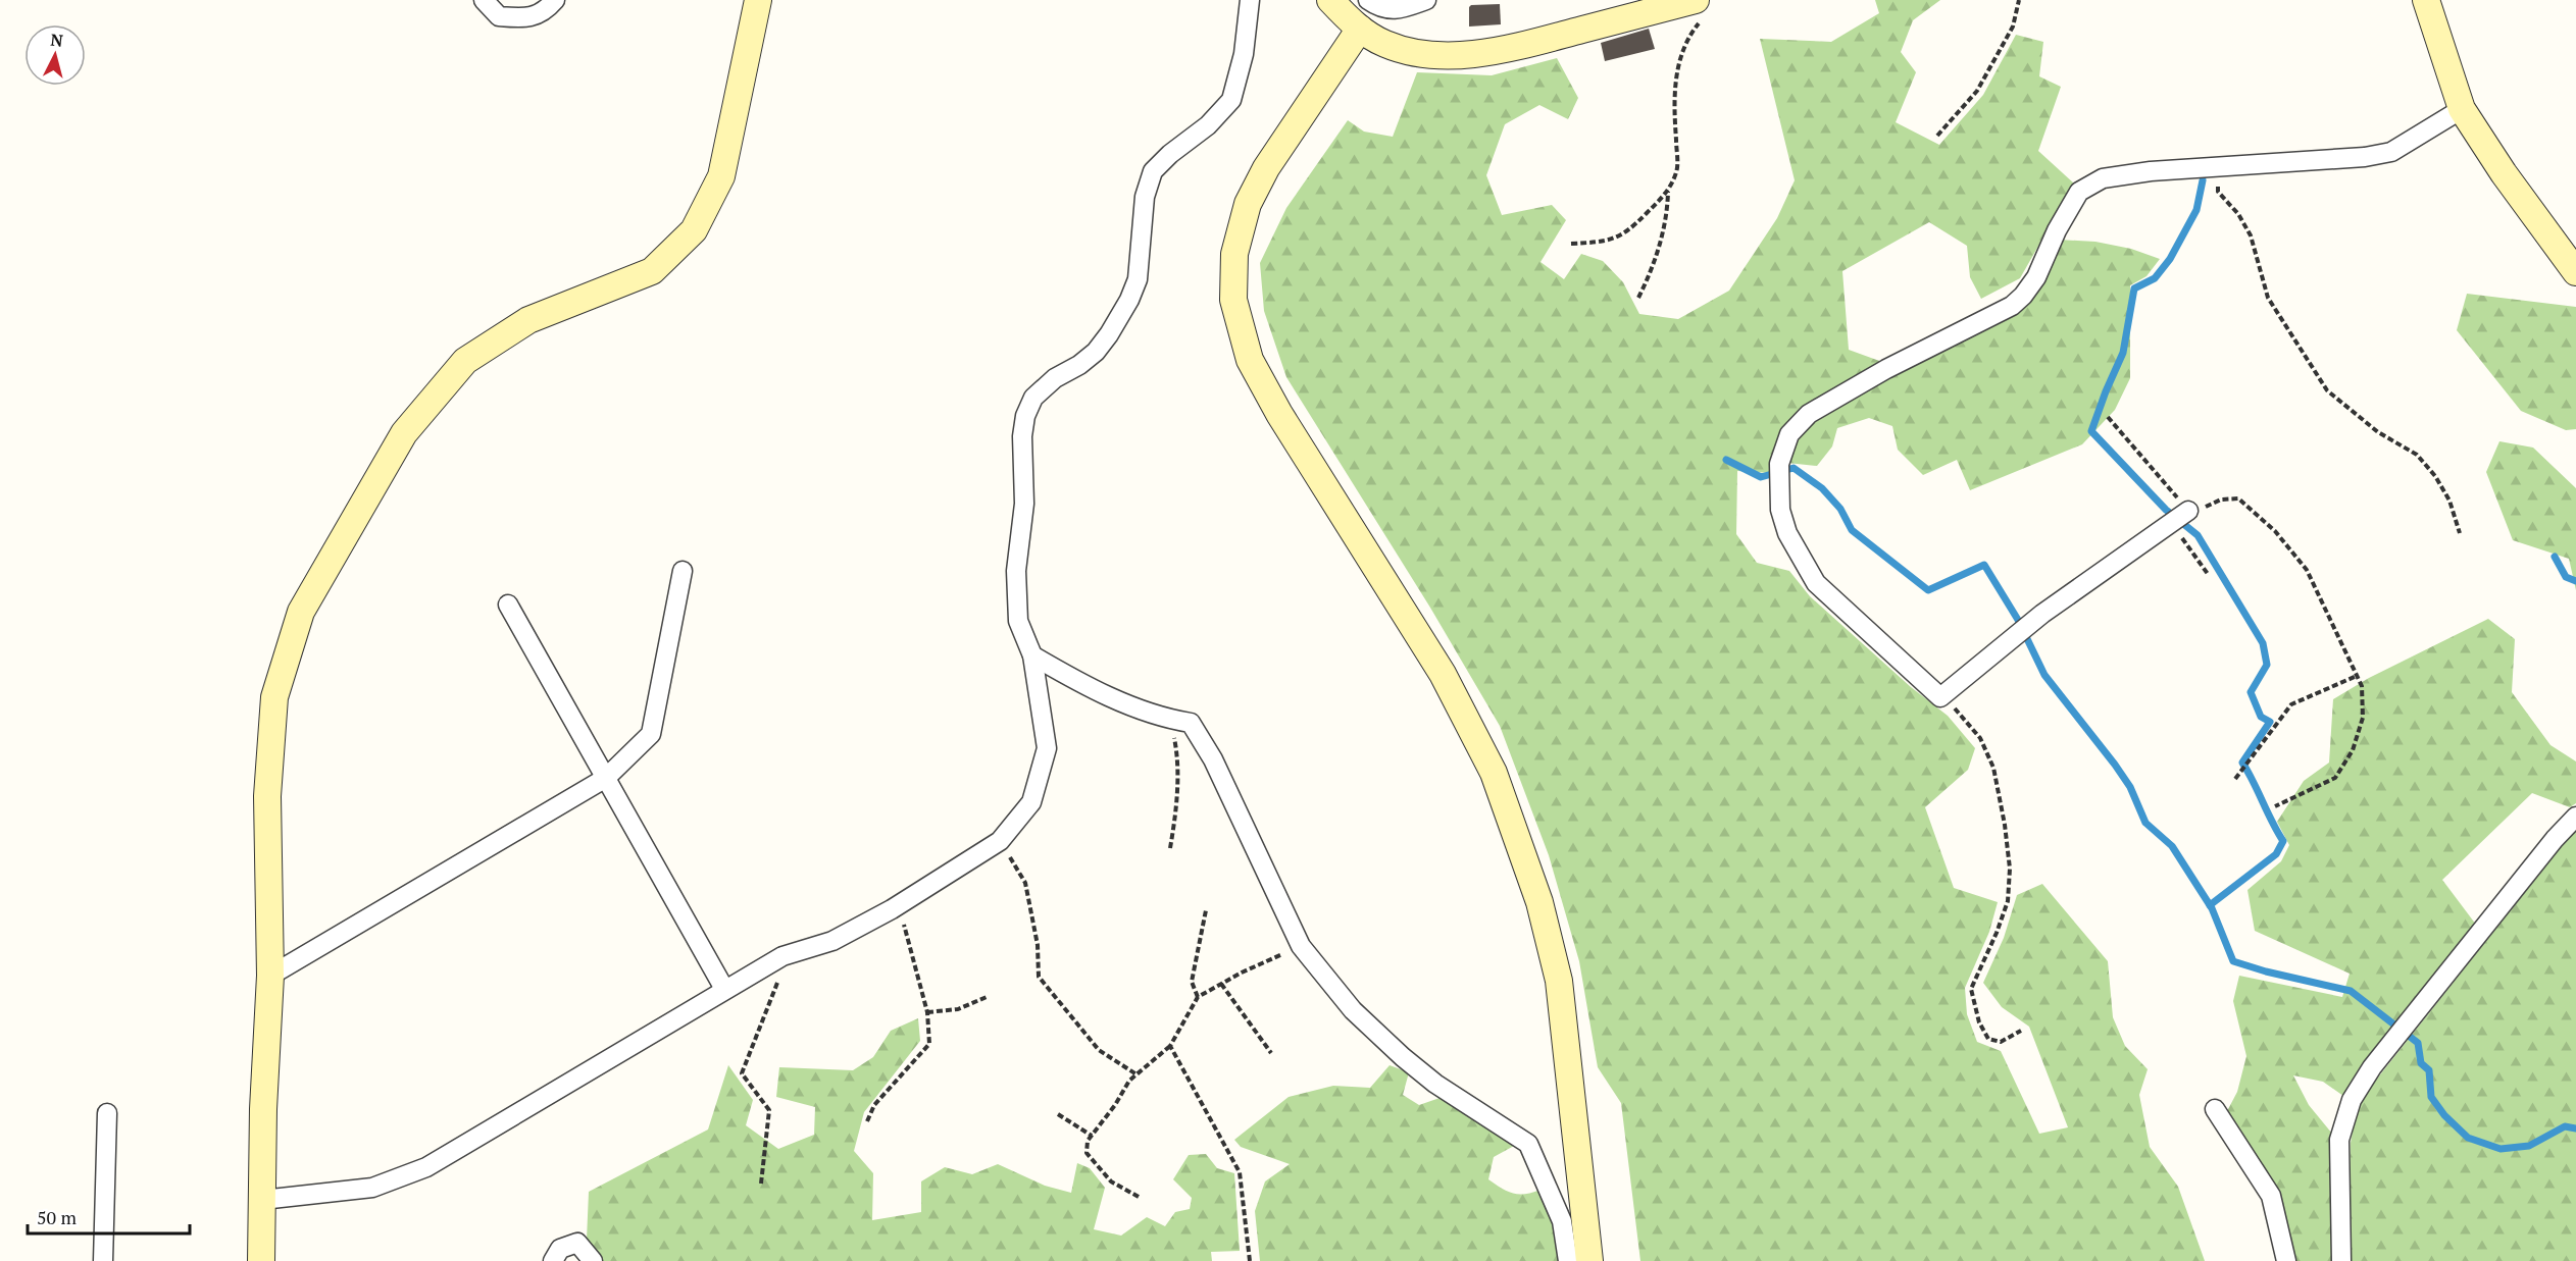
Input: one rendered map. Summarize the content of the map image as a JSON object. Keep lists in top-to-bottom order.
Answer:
{
  "scale_bar": "50 m",
  "north": "top"
}
